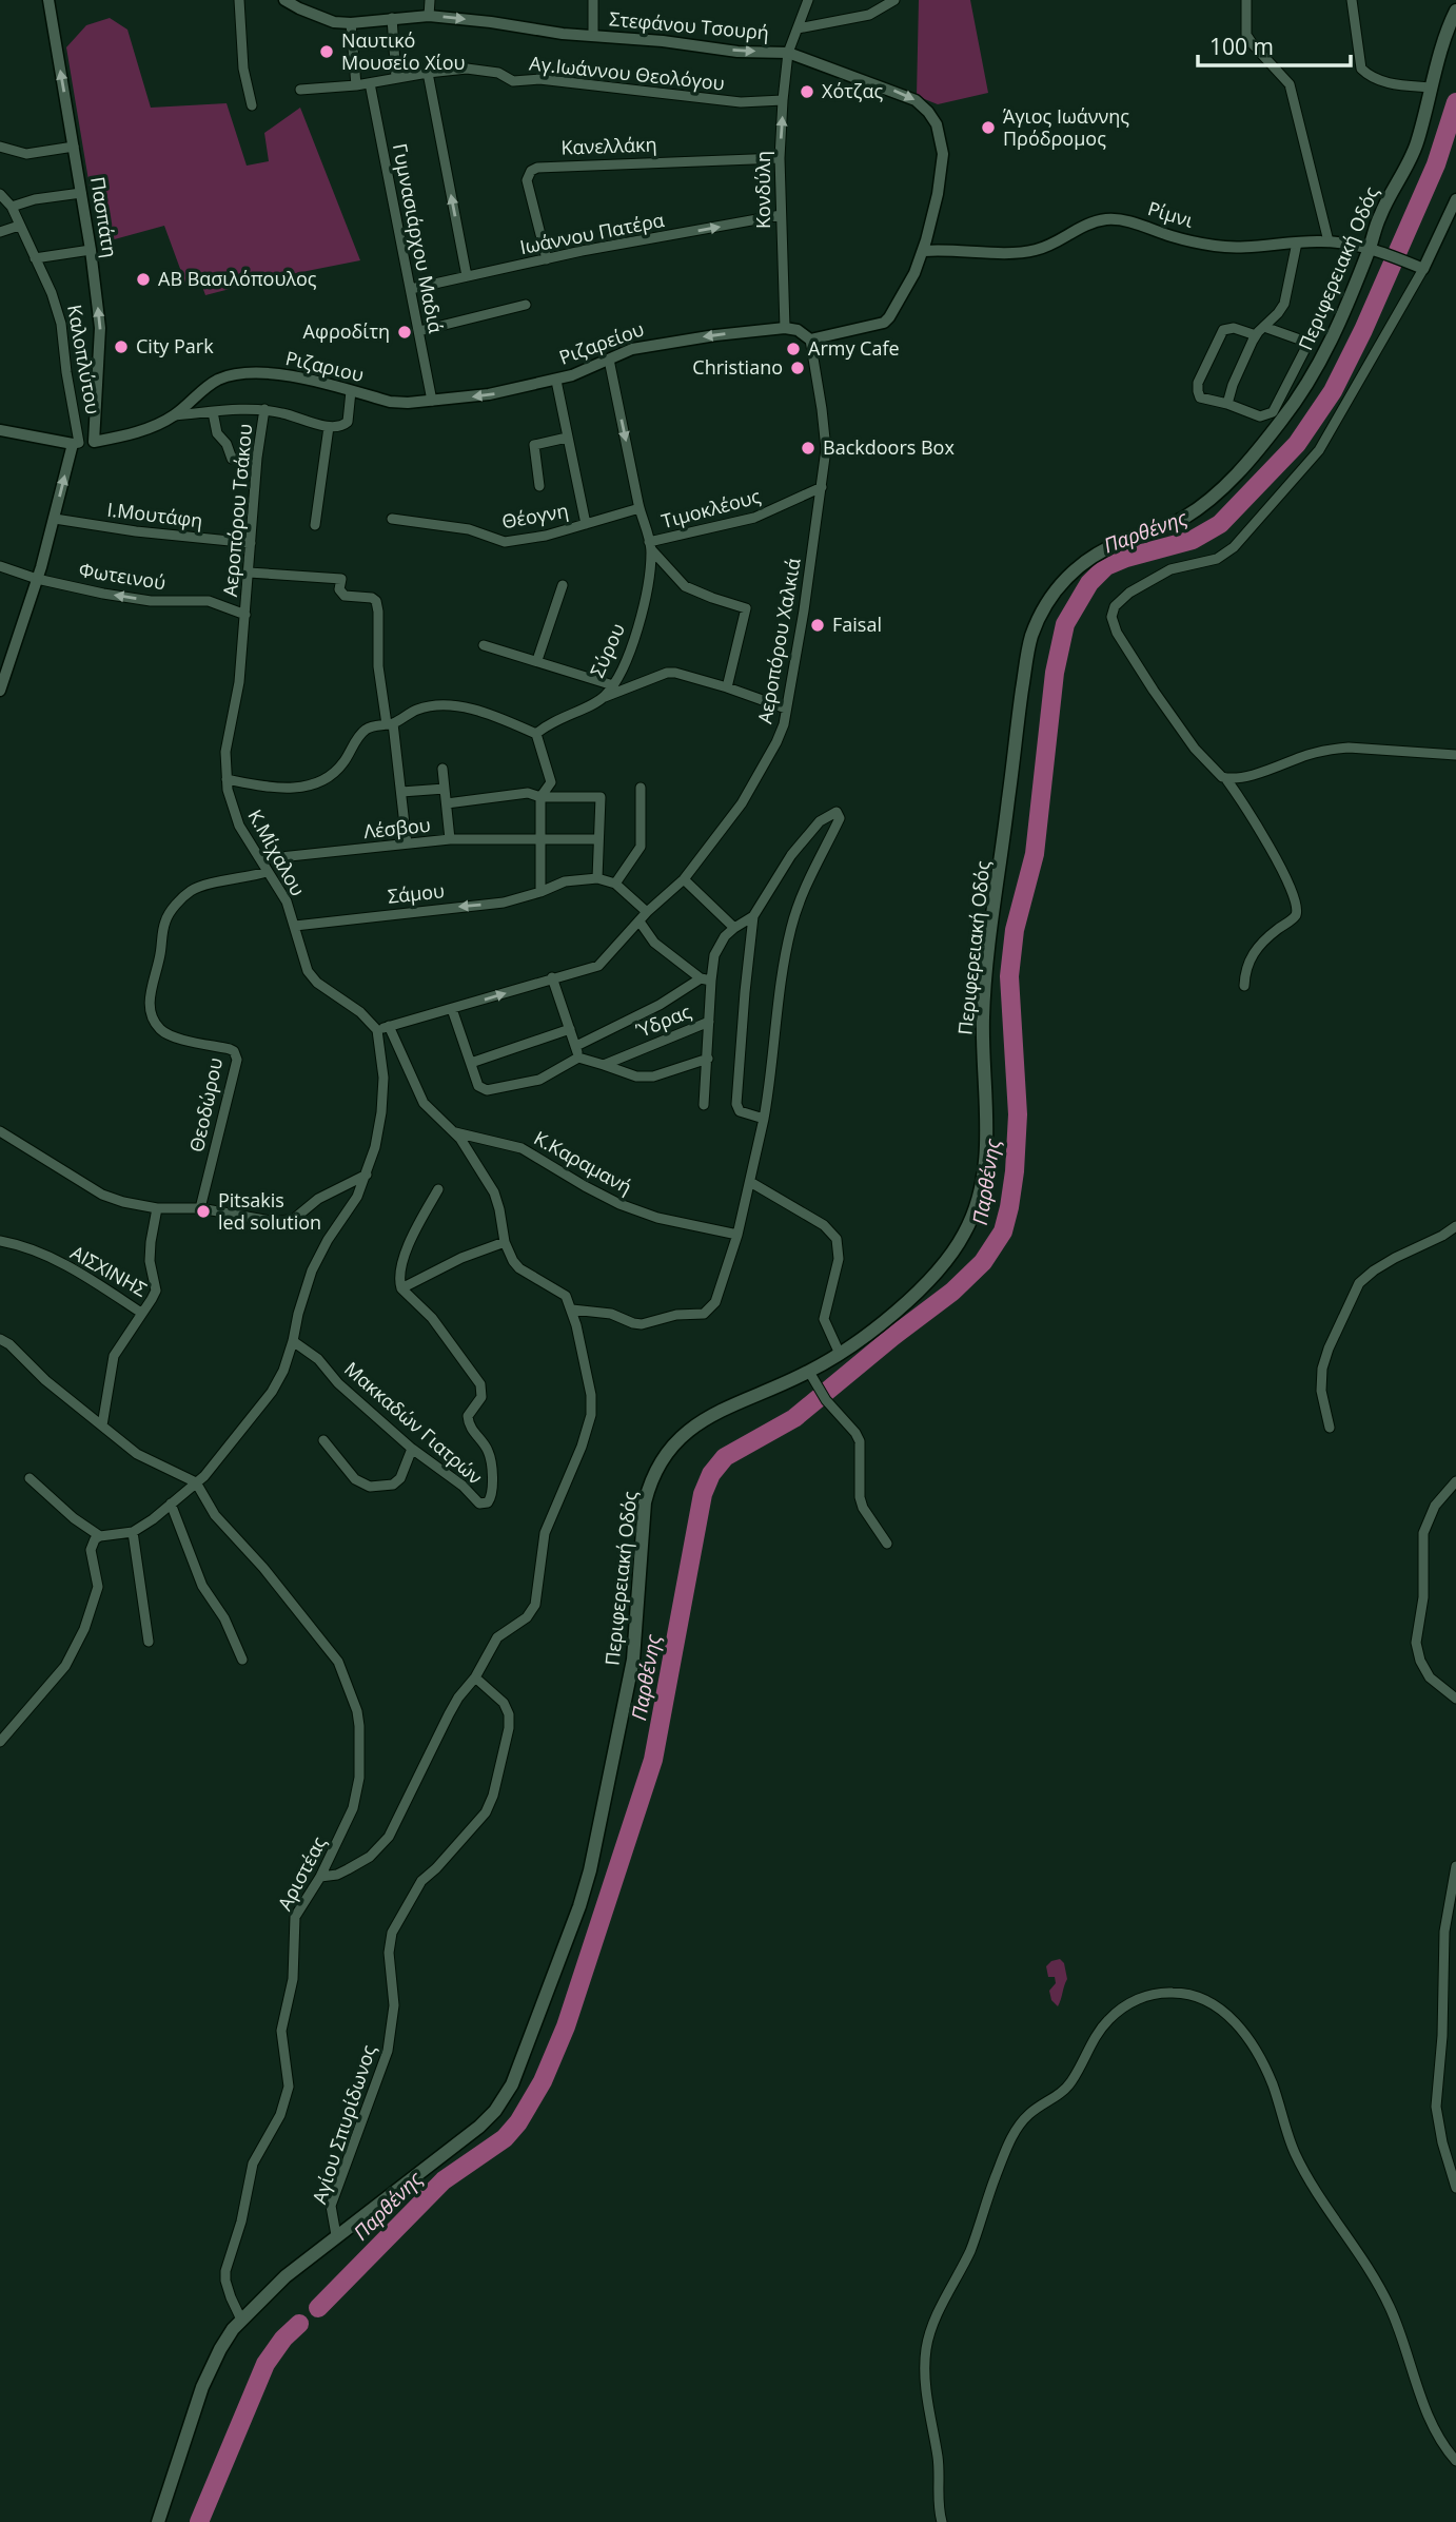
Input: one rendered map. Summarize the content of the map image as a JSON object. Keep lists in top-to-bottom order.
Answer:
{
  "streets": {
    "main road": ["Περιφερειακή Οδός"],
    "street": [
      "Στεφάνου Τσουρή",
      "Αγ.Ιωάννου Θεολόγου",
      "Κανελλάκη",
      "Κονδύλη",
      "Ρίμνι",
      "Πασπάτη",
      "Ιωάννου Πατέρα",
      "Γυμνασιάρχου Μαδιά",
      "Ριζαρείου",
      "Καλοπλύτου",
      "Ριζαριου",
      "Τιμοκλέους",
      "Αεροπόρου Τσάκου",
      "Ι.Μουτάφη",
      "Θέογνη",
      "Φωτεινού",
      "Αεροπόρου Χαλκιά",
      "Σύρου",
      "Λέσβου",
      "Κ.Μίχαλου",
      "Σάμου",
      "Ύδρας",
      "Θεοδώρου",
      "Κ.Καραμανή",
      "ΑΙΣΧΙΝΗΣ",
      "Μακκαδών Γιατρών",
      "Αριστέας",
      "Αγίου Σπυρίδωνος"
    ]
  },
  "crossings": [
    ["Στεφάνου Τσουρή", "Κονδύλη"],
    ["Στεφάνου Τσουρή", "Ρίμνι"],
    ["Στεφάνου Τσουρή", "Αεροπόρου Χαλκιά"],
    ["Αγ.Ιωάννου Θεολόγου", "Κονδύλη"],
    ["Αγ.Ιωάννου Θεολόγου", "Γυμνασιάρχου Μαδιά"],
    ["Κανελλάκη", "Κονδύλη"],
    ["Κανελλάκη", "Ιωάννου Πατέρα"],
    ["Κονδύλη", "Ιωάννου Πατέρα"],
    ["Κονδύλη", "Ριζαρείου"],
    ["Ρίμνι", "Περιφερειακή Οδός"],
    ["Πασπάτη", "Ριζαριου"],
    ["Ιωάννου Πατέρα", "Γυμνασιάρχου Μαδιά"],
    ["Γυμνασιάρχου Μαδιά", "Ριζαρείου"],
    ["Γυμνασιάρχου Μαδιά", "Ριζαριου"],
    ["Περιφερειακή Οδός", "Αριστέας"],
    ["Περιφερειακή Οδός", "Αγίου Σπυρίδωνος"],
    ["Ριζαρείου", "Ριζαριου"],
    ["Καλοπλύτου", "Ι.Μουτάφη"],
    ["Καλοπλύτου", "Φωτεινού"],
    ["Τιμοκλέους", "Αεροπόρου Χαλκιά"],
    ["Τιμοκλέους", "Σύρου"],
    ["Αεροπόρου Τσάκου", "Ι.Μουτάφη"],
    ["Αεροπόρου Τσάκου", "Φωτεινού"],
    ["Αεροπόρου Τσάκου", "Κ.Μίχαλου"],
    ["Φωτεινού", "Κ.Μίχαλου"],
    ["Αεροπόρου Χαλκιά", "Κ.Μίχαλου"],
    ["Λέσβου", "Κ.Μίχαλου"],
    ["Κ.Μίχαλου", "Σάμου"],
    ["Κ.Μίχαλου", "Θεοδώρου"]
  ],
  "one_way": [
    "Στεφάνου Τσουρή",
    "Πασπάτη",
    "Ιωάννου Πατέρα",
    "Φωτεινού",
    "Σάμου"
  ],
  "water": ["Παρθένης"],
  "places": [
    "Ναυτικό Μουσείο Χίου",
    "Χότζας",
    "Άγιος Ιωάννης Πρόδρομος",
    "ΑΒ Βασιλόπουλος",
    "Αφροδίτη",
    "City Park",
    "Army Cafe",
    "Christiano",
    "Backdoors Box",
    "Faisal",
    "Pitsakis led solution"
  ],
  "scale_bar": "100 m"
}
